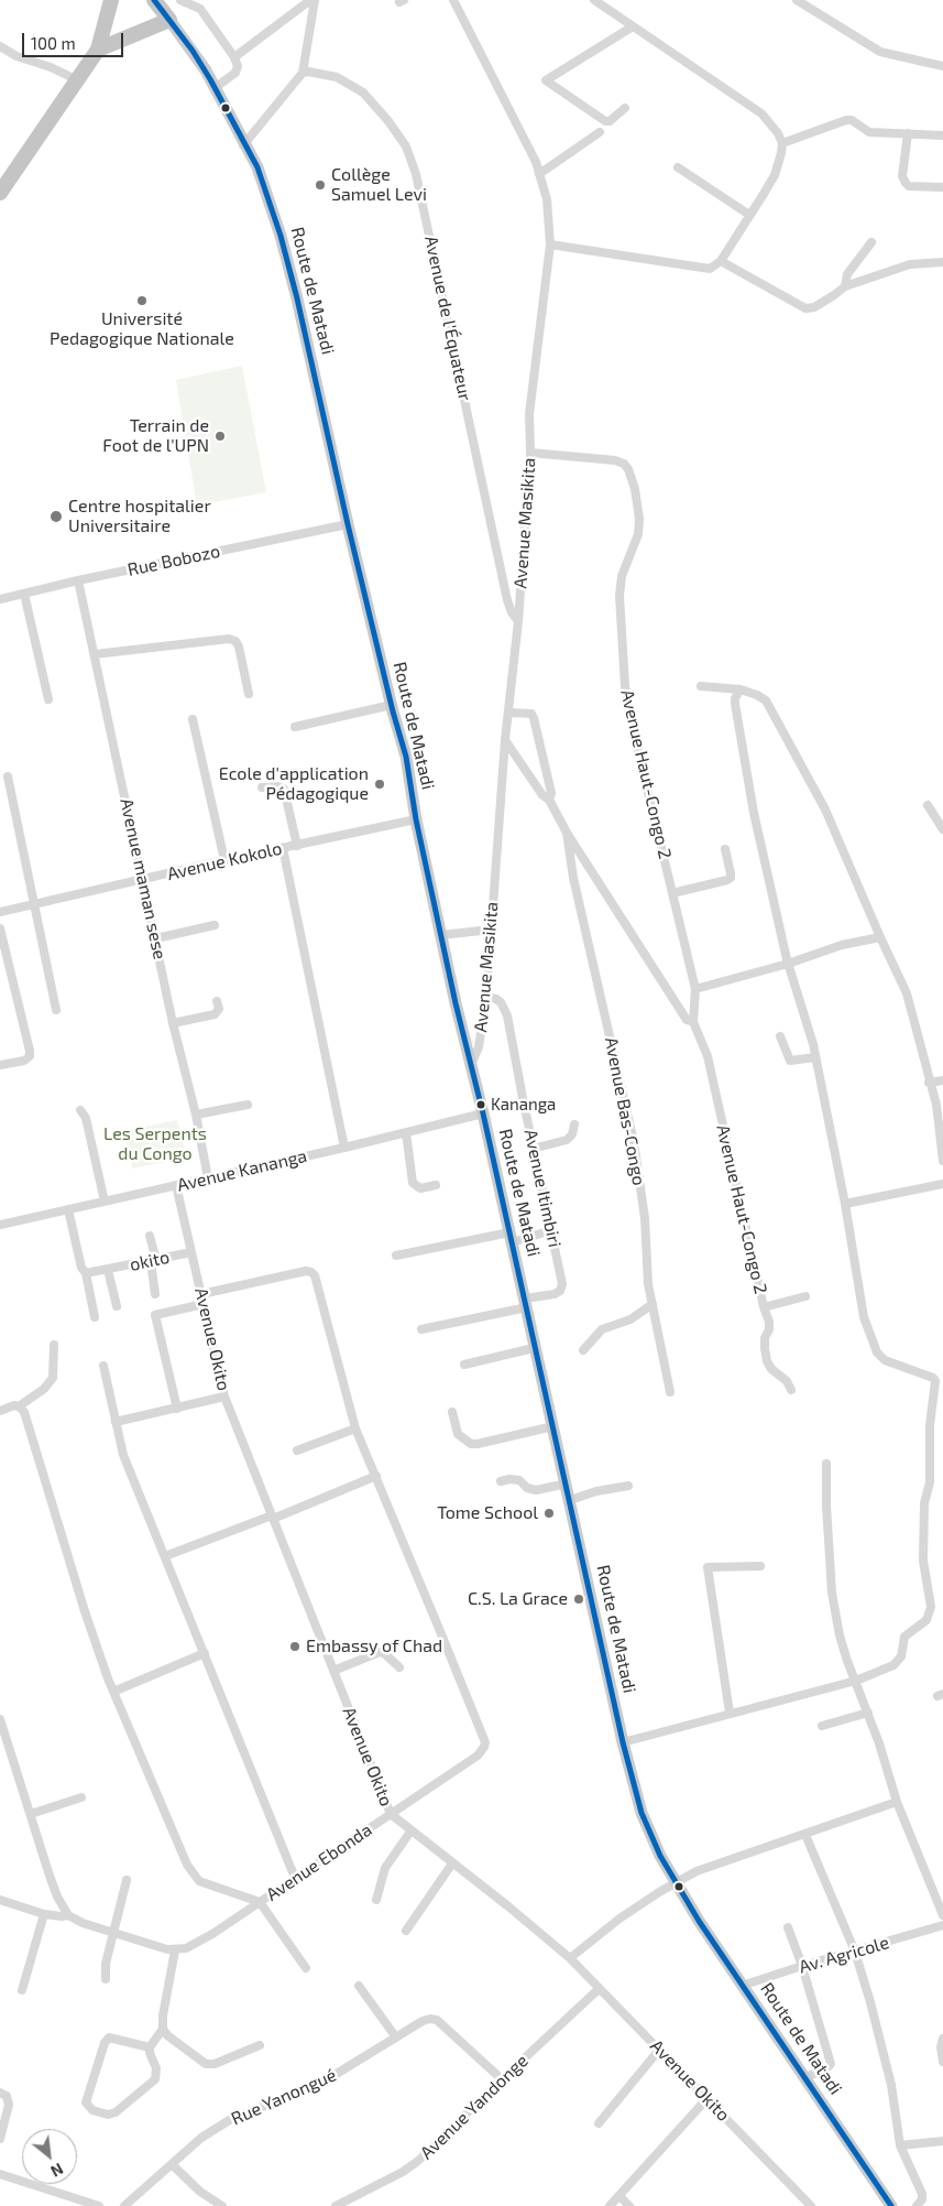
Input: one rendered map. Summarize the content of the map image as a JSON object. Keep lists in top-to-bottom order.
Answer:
{
  "streets": {
    "main road": ["Route de Matadi"],
    "street": [
      "Avenue de l'Équateur",
      "Avenue Masikita",
      "Rue Bobozo",
      "Avenue Haut-Congo 2",
      "Avenue Kokolo",
      "Avenue maman sese",
      "Avenue Bas-Congo",
      "Avenue Kananga",
      "Avenue Itimbiri",
      "okito",
      "Avenue Okito",
      "Avenue Ebonda",
      "Av. Agricole",
      "Rue Yanongué",
      "Avenue Yandonge"
    ]
  },
  "crossings": [
    ["Route de Matadi", "Avenue Masikita"],
    ["Route de Matadi", "Rue Bobozo"],
    ["Route de Matadi", "Avenue Kokolo"],
    ["Route de Matadi", "Avenue Kananga"],
    ["Route de Matadi", "Avenue Itimbiri"],
    ["Route de Matadi", "Av. Agricole"],
    ["Avenue de l'Équateur", "Avenue Masikita"],
    ["Avenue Masikita", "Avenue Haut-Congo 2"],
    ["Avenue Masikita", "Avenue Itimbiri"],
    ["Rue Bobozo", "Avenue maman sese"],
    ["Avenue Kokolo", "Avenue maman sese"],
    ["Avenue maman sese", "Avenue Kananga"],
    ["Avenue Kananga", "Avenue Okito"],
    ["okito", "Avenue Okito"],
    ["Avenue Okito", "Avenue Ebonda"],
    ["Avenue Okito", "Avenue Yandonge"],
    ["Rue Yanongué", "Avenue Yandonge"]
  ],
  "parks": ["Les Serpents du Congo"],
  "places": [
    "Collège Samuel Levi",
    "Université Pedagogique Nationale",
    "Terrain de Foot de l'UPN",
    "Centre hospitalier Universitaire",
    "Ecole d'application Pédagogique",
    "Kananga",
    "Tome School",
    "C.S. La Grace",
    "Embassy of Chad"
  ],
  "scale_bar": "100 m",
  "north": "bottom right"
}
